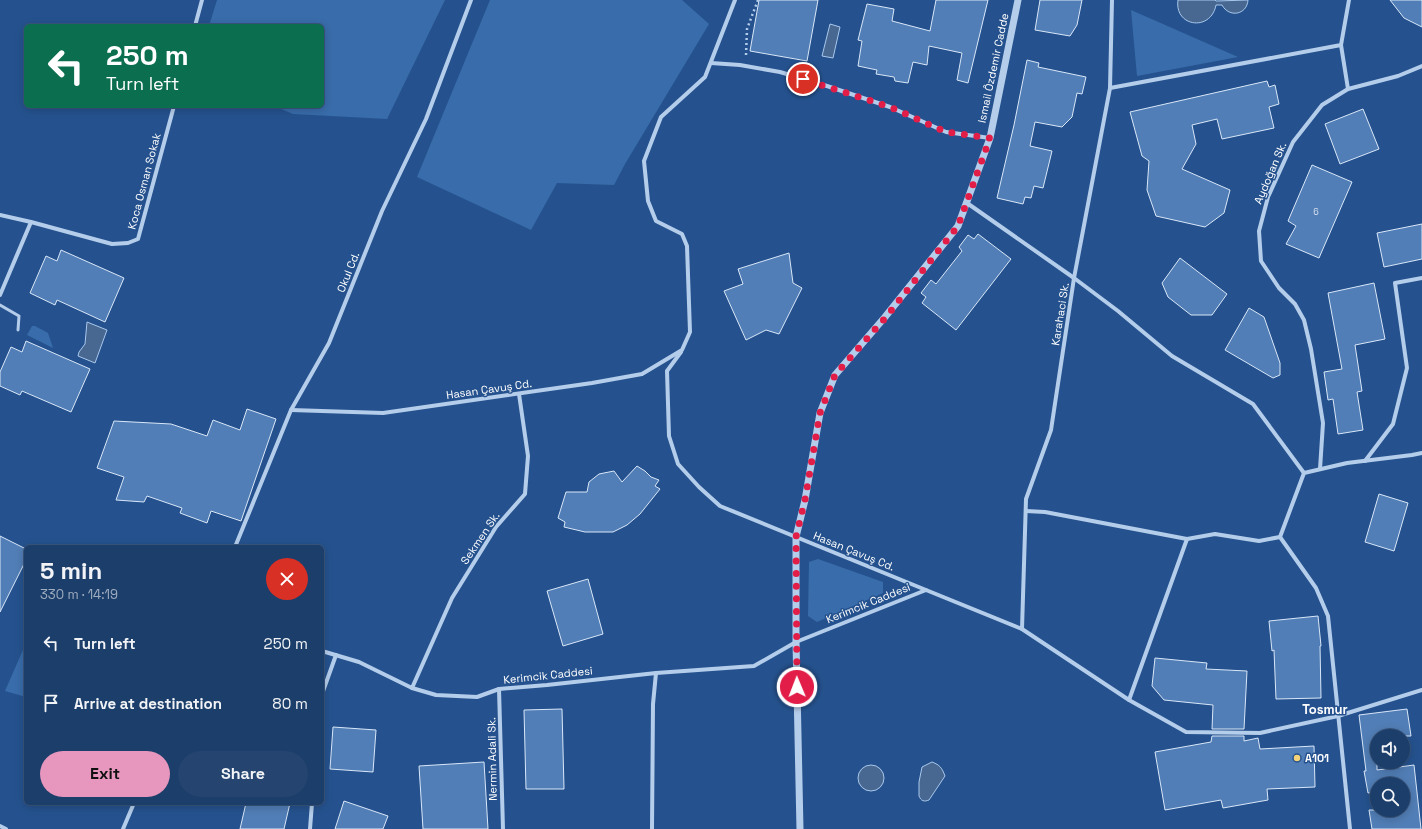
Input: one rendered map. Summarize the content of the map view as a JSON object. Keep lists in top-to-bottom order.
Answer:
{
  "streets": {
    "street": [
      "Ismail Ôzdemir Cadde",
      "Aydoğan Sk.",
      "Koca Osman Sokak",
      "Okul Cd.",
      "Karahaci Sk.",
      "Hasan Çavuş Cd.",
      "Sekmen Sk.",
      "Kerimcik Caddesi",
      "Nermin Adali Sk."
    ]
  },
  "crossings": [
    ["Ismail Ôzdemir Cadde", "Hasan Çavuş Cd."],
    ["Ismail Ôzdemir Cadde", "Kerimcik Caddesi"],
    ["Okul Cd.", "Hasan Çavuş Cd."],
    ["Karahaci Sk.", "Kerimcik Caddesi"],
    ["Hasan Çavuş Cd.", "Sekmen Sk."],
    ["Hasan Çavuş Cd.", "Kerimcik Caddesi"],
    ["Sekmen Sk.", "Kerimcik Caddesi"],
    ["Kerimcik Caddesi", "Nermin Adali Sk."]
  ],
  "districts": ["Tosmur"],
  "places": ["A101"],
  "house_numbers": ["6"],
  "page": {
    "turn": ["250 m", "Turn left"],
    "heading": ["5 min", "330 m · 14:19"],
    "list": [
      {
        "name": "Turn left",
        "value": "250 m"
      },
      {
        "name": "Arrive at destination",
        "value": "80 m"
      }
    ],
    "buttons": ["Exit", "Share"]
  }
}
